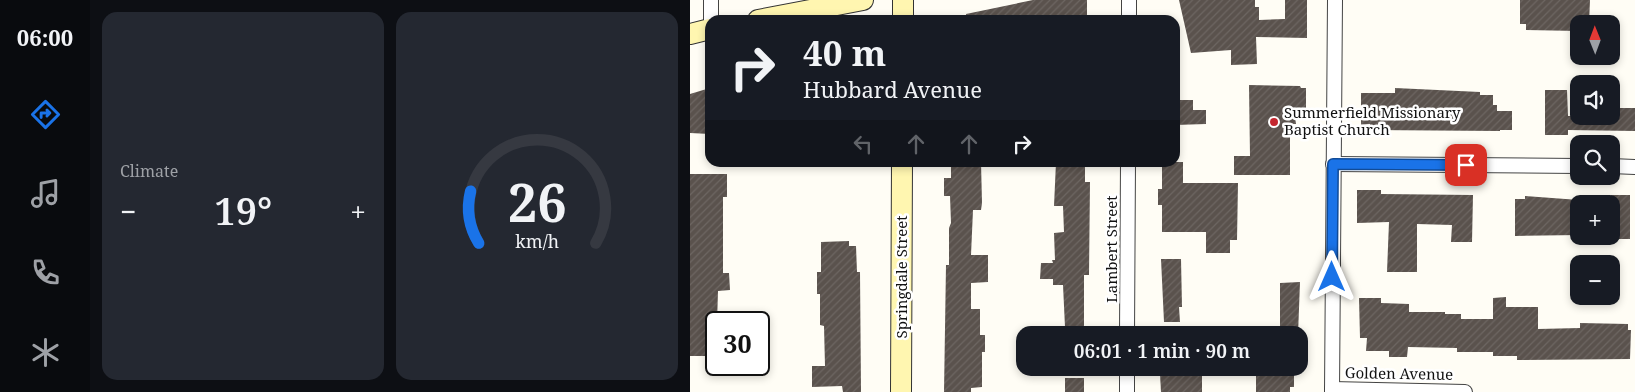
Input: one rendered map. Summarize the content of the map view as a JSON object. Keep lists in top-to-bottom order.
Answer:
{
  "streets": {
    "street": ["Lambert Street", "Springdale Street", "Golden Avenue"]
  },
  "places": ["Summerfield Missionary Baptist Church"],
  "north": "top",
  "page": {
    "tabs": "06:00",
    "tile": "Climate",
    "map_buttons": ["+", "−"],
    "turn": ["40 m", "Hubbard Avenue"],
    "heat": ["−", "19°", "+"],
    "limit": "30",
    "trip": "06:01 · 1 min · 90 m",
    "gauge": ["26", "km/h"]
  }
}
